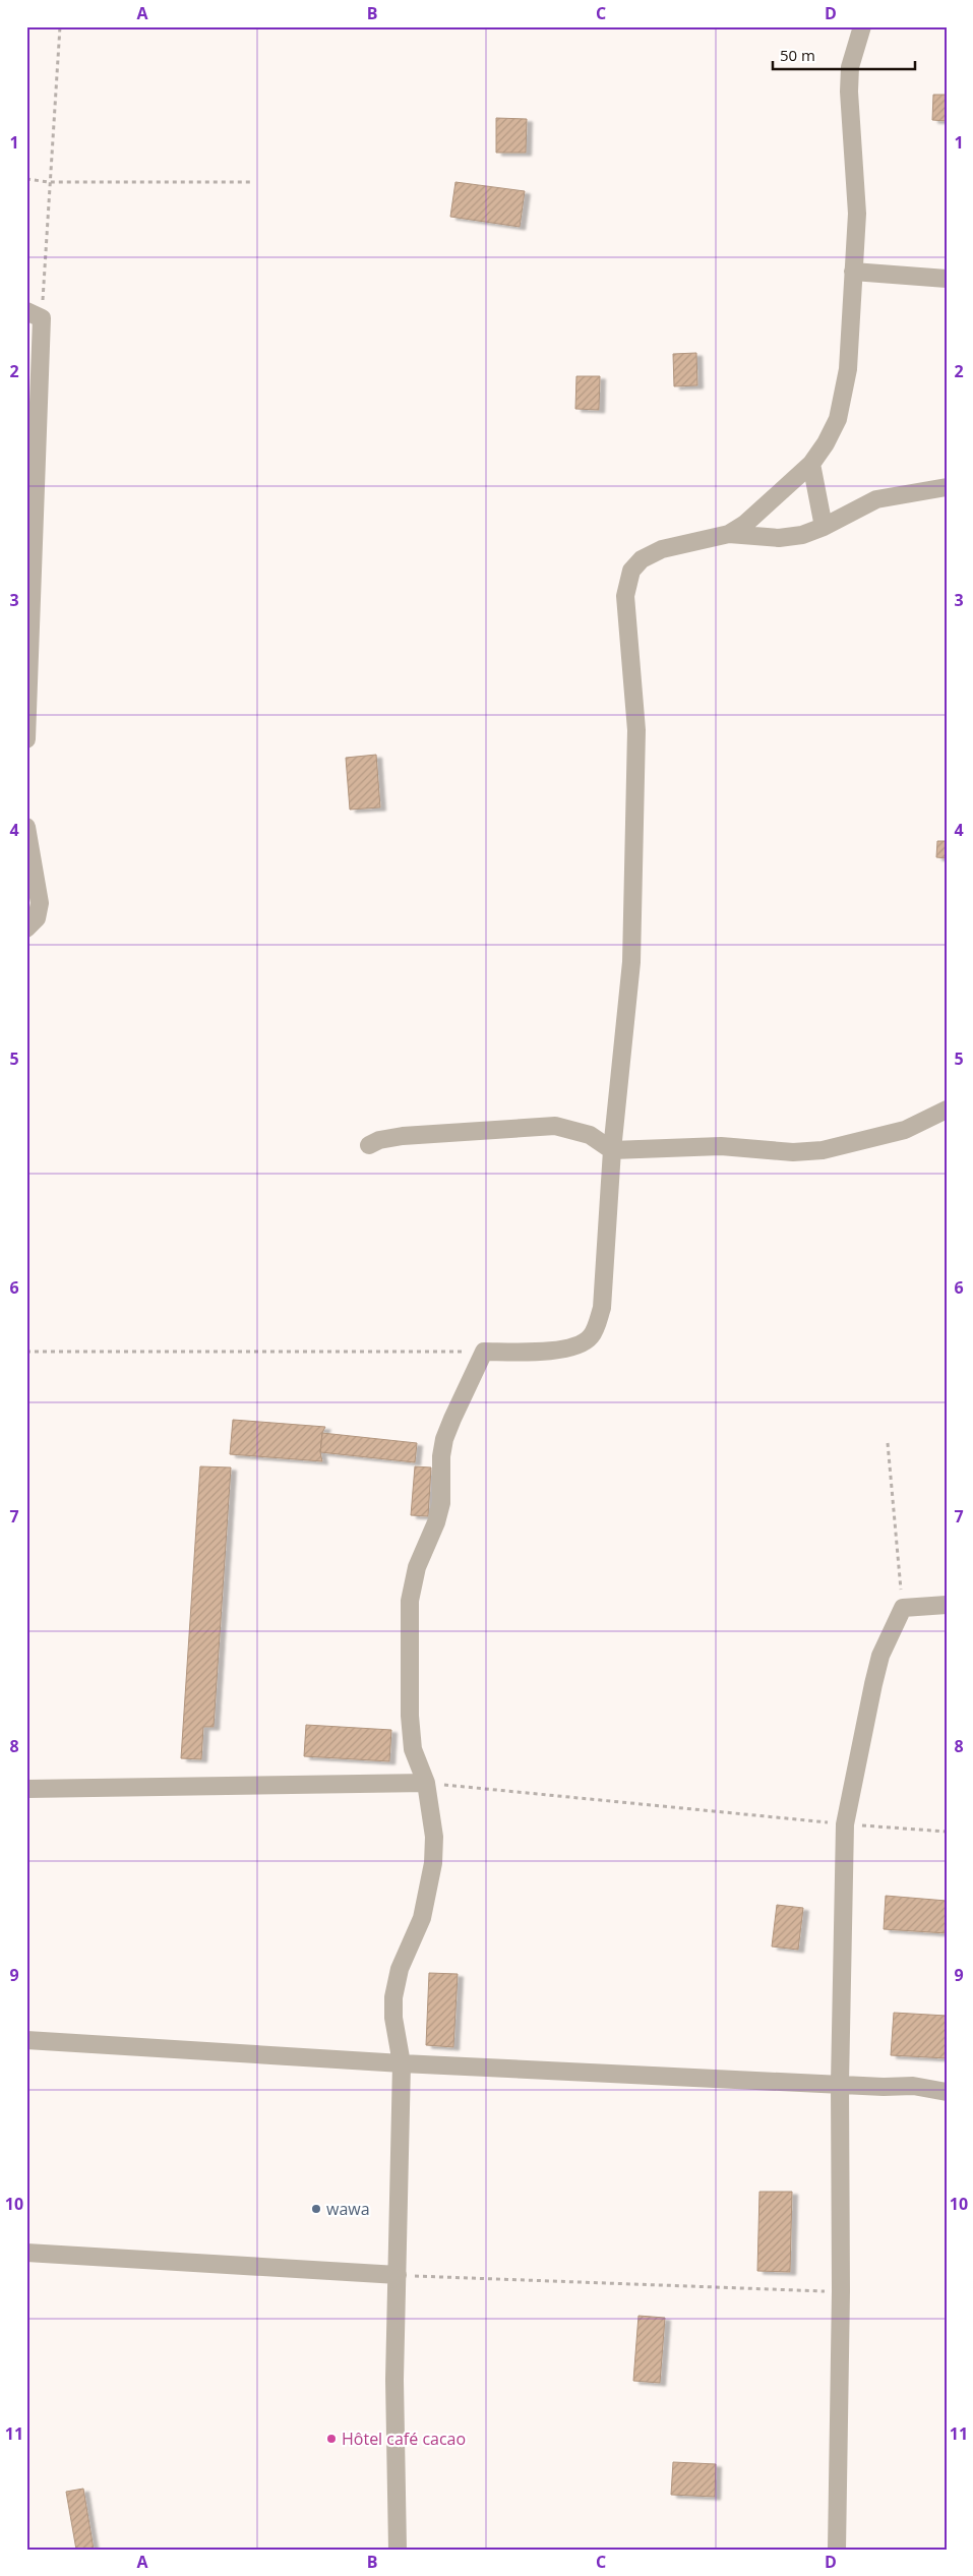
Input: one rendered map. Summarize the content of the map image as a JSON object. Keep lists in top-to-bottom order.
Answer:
{
  "places": ["wawa", "Hôtel café cacao"],
  "scale_bar": "50 m",
  "grid": {
    "columns": [
      "A",
      "B",
      "C",
      "D"
    ],
    "rows": [
      "1",
      "2",
      "3",
      "4",
      "5",
      "6",
      "7",
      "8",
      "9",
      "10",
      "11"
    ]
  }
}
